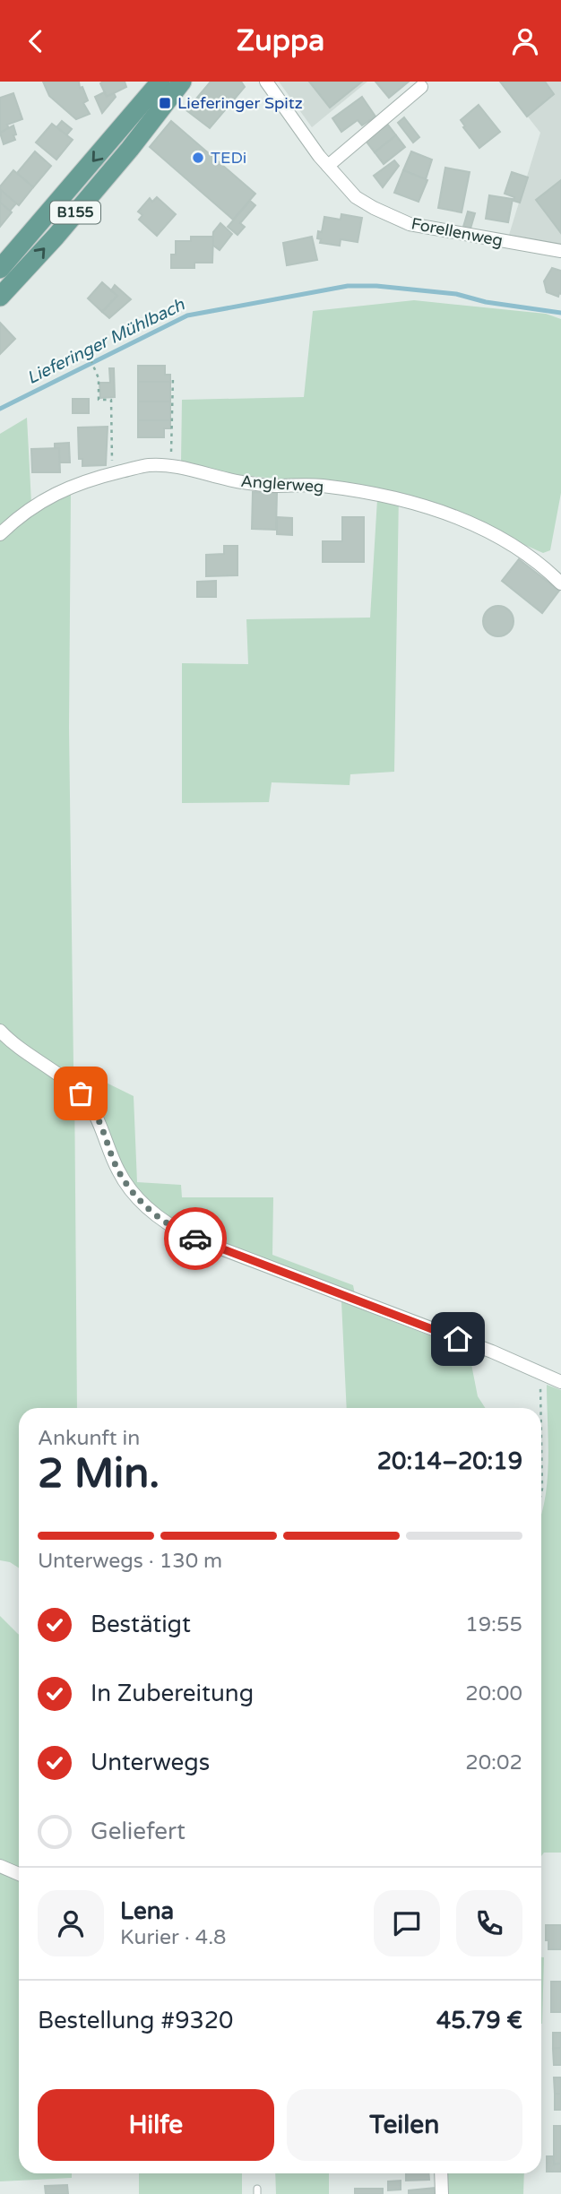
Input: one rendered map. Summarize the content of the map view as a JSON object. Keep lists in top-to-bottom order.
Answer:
{
  "streets": {
    "main road": ["B155"],
    "street": ["Forellenweg", "Anglerweg"]
  },
  "water": ["Lieferinger Mühlbach"],
  "places": {
    "transit": ["Lieferinger Spitz"],
    "other": ["TEDi"]
  },
  "page": {
    "header": "Zuppa",
    "heading": ["2 Min.", "Ankunft in", "20:14–20:19"],
    "panel": [
      "Lena",
      "Kurier · 4.8",
      "Bestellung #9320",
      "45.79 €"
    ],
    "bar": "Unterwegs · 130 m",
    "list": [
      ["Bestätigt", "19:55"],
      ["In Zubereitung", "20:00"],
      ["Unterwegs", "20:02"],
      "Geliefert"
    ],
    "buttons": ["Hilfe", "Teilen"]
  }
}
